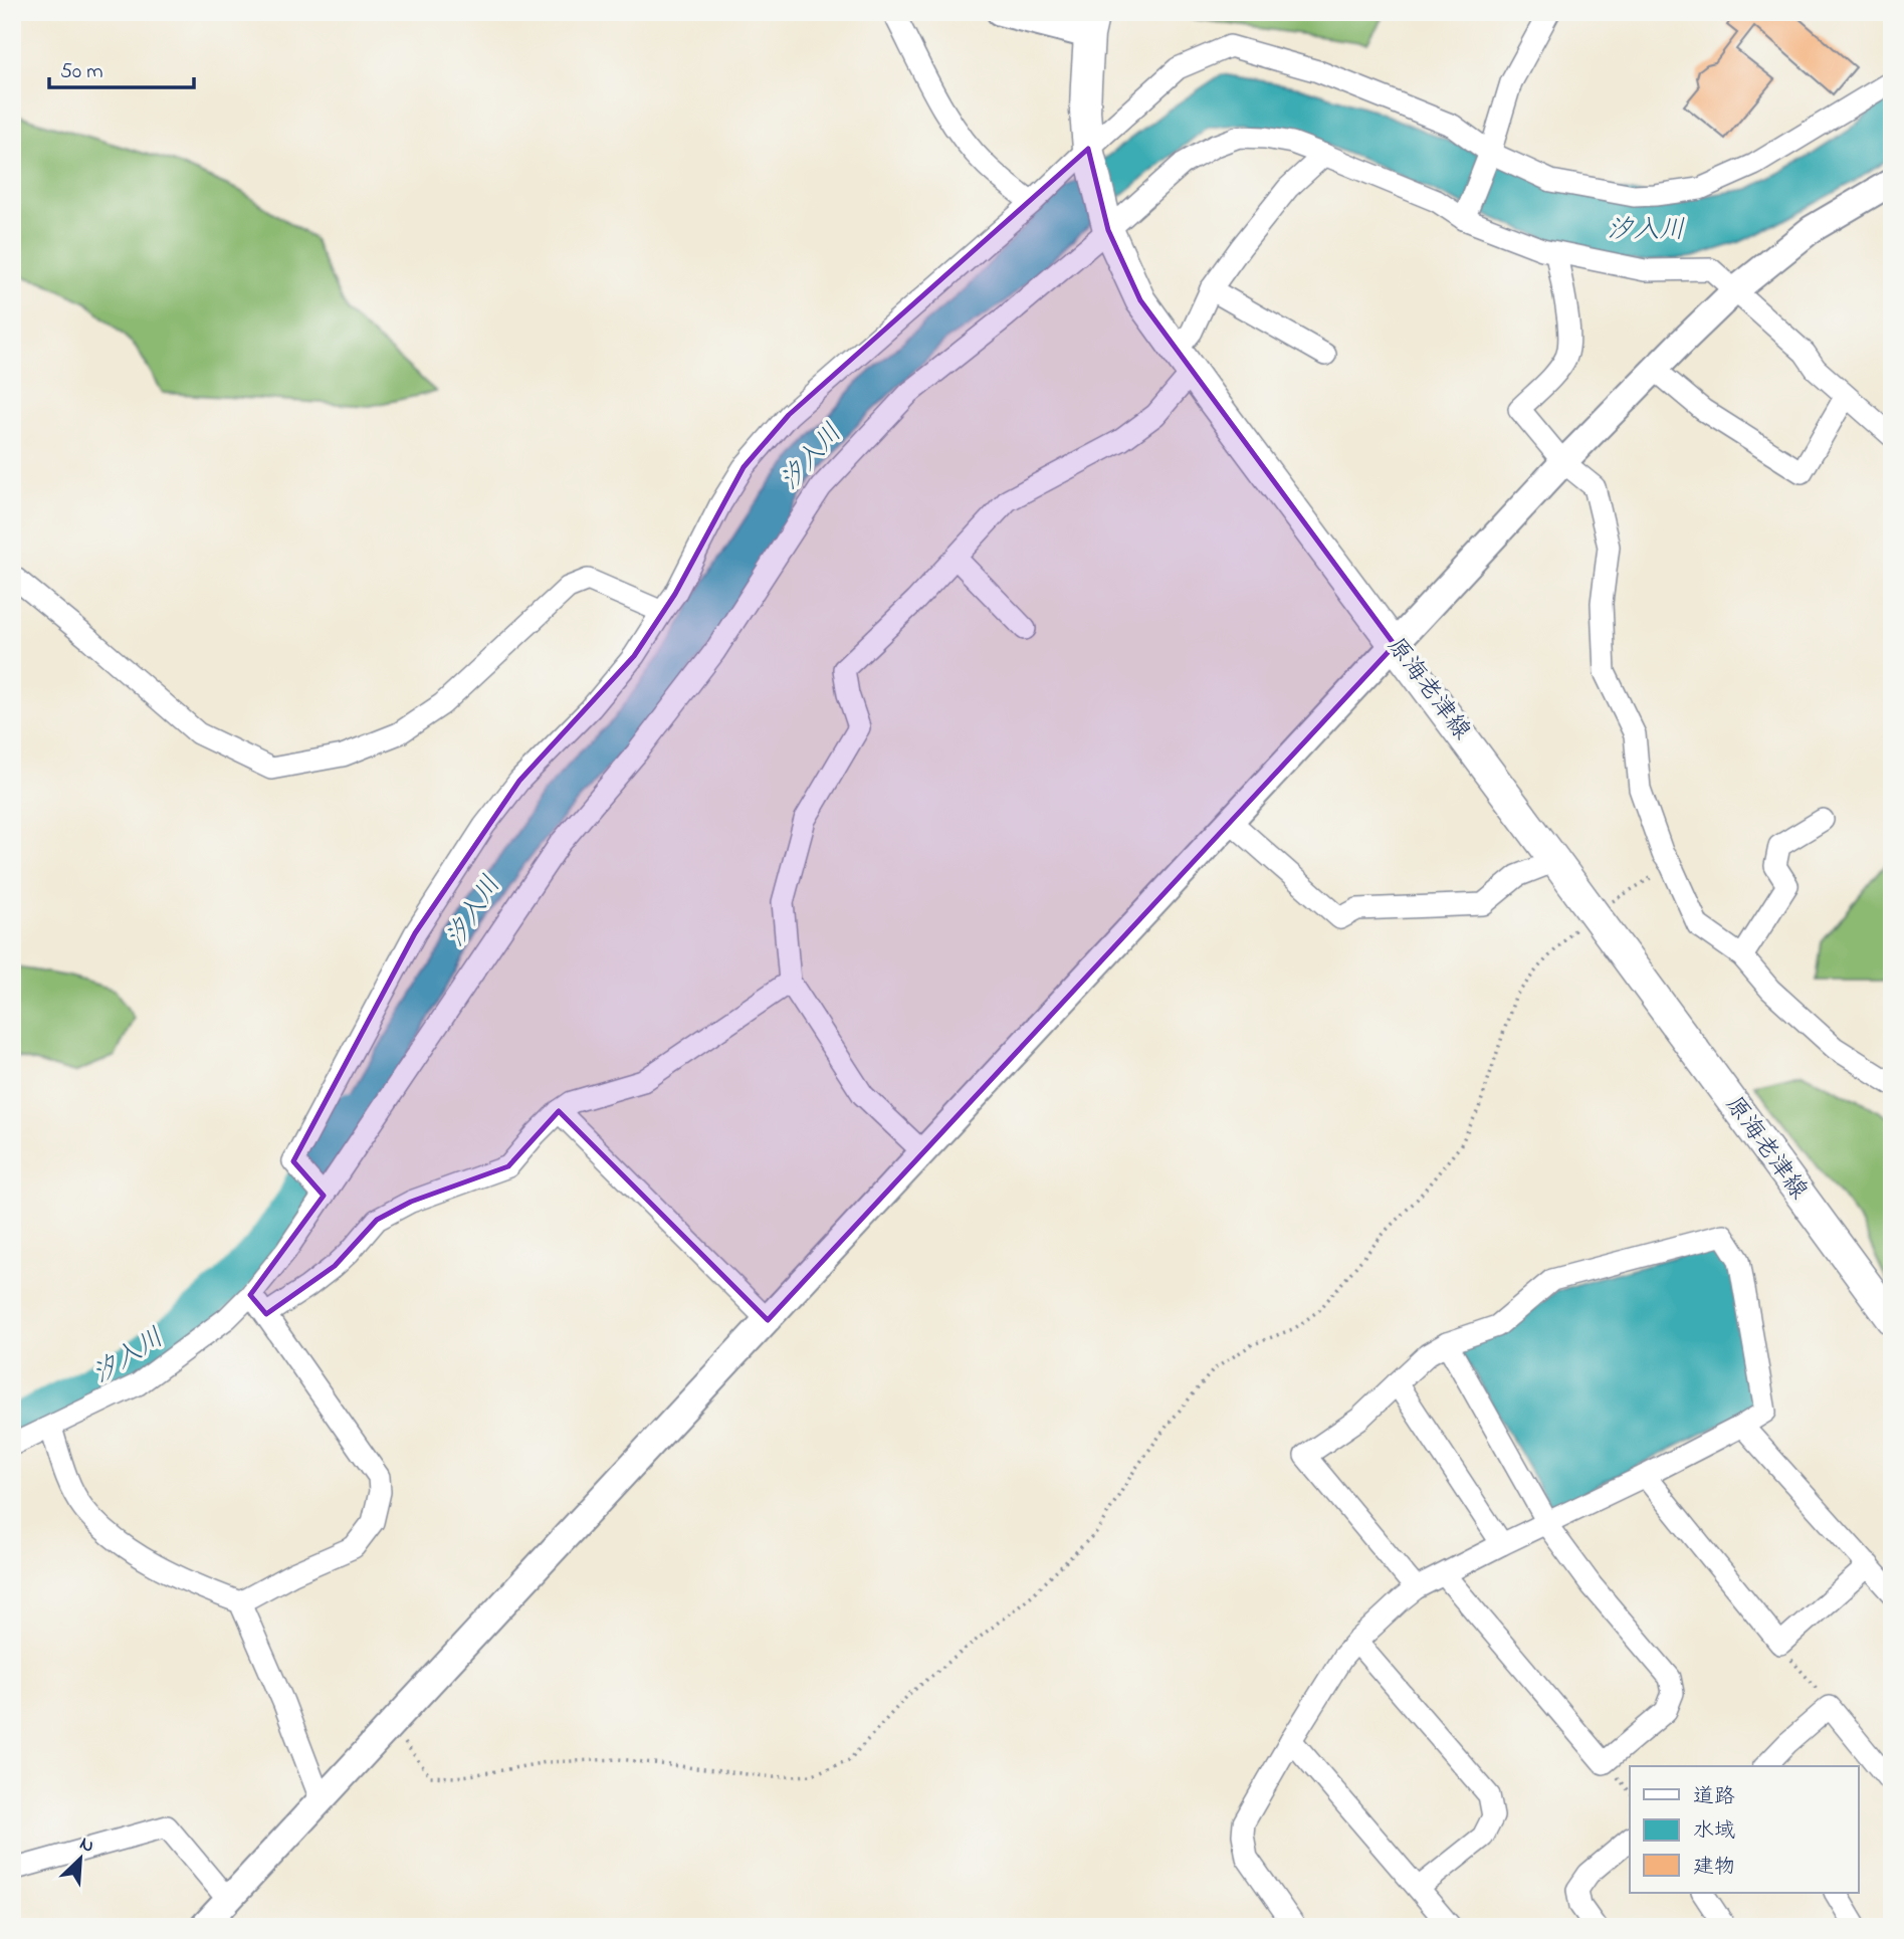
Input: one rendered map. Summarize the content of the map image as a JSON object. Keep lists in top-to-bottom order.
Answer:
{
  "streets": {
    "main road": ["原海老津線"]
  },
  "water": ["汐入川"],
  "legend": ["道路", "水域", "建物"],
  "scale_bar": "50 m",
  "north": "top right"
}
